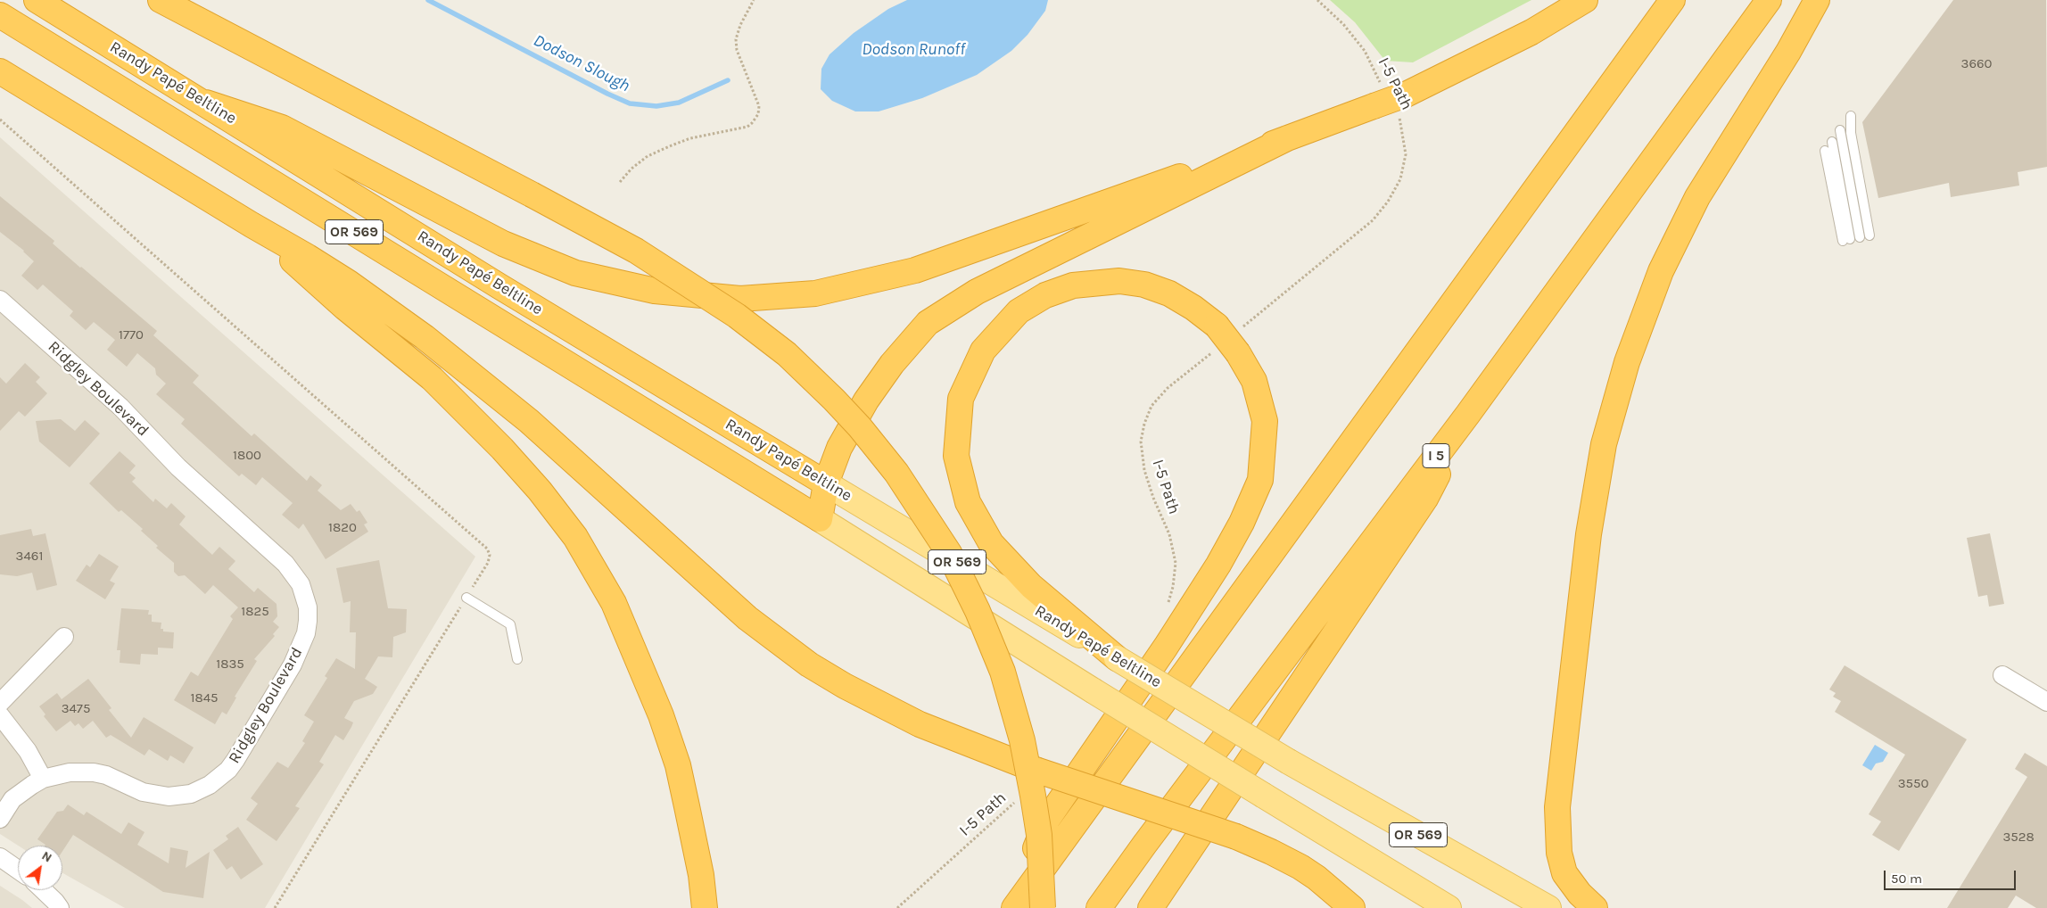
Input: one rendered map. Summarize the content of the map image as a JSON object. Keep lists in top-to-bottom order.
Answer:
{
  "streets": {
    "highway": ["Randy Papé Beltline", "OR 569", "I 5"],
    "street": ["Ridgley Boulevard"],
    "path": ["I-5 Path"]
  },
  "water": ["Dodson Runoff", "Dodson Slough"],
  "house_numbers": [
    "3660",
    "1770",
    "1800",
    "1820",
    "3461",
    "1825",
    "1835",
    "1845",
    "3475",
    "3550",
    "3528"
  ],
  "scale_bar": "50 m",
  "north": "top right"
}
